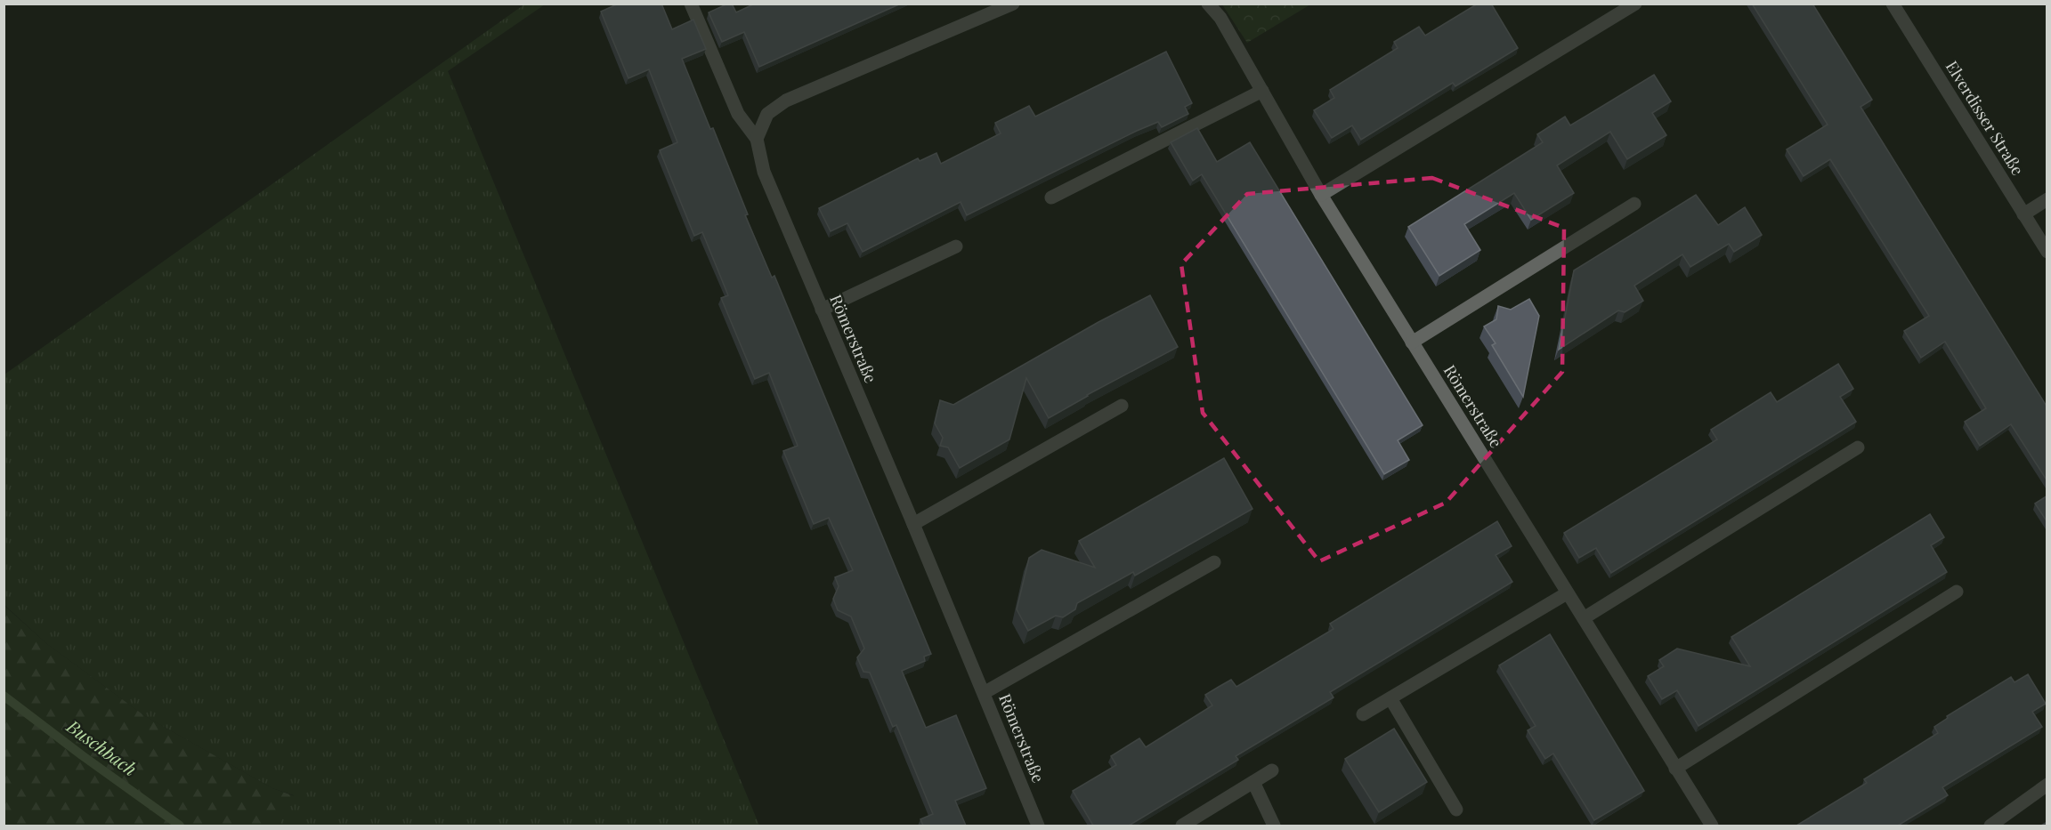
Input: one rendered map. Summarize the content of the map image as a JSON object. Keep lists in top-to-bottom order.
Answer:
{
  "streets": {
    "street": ["Elverdisser Straße", "Römerstraße"]
  },
  "water": ["Buschbach"]
}
